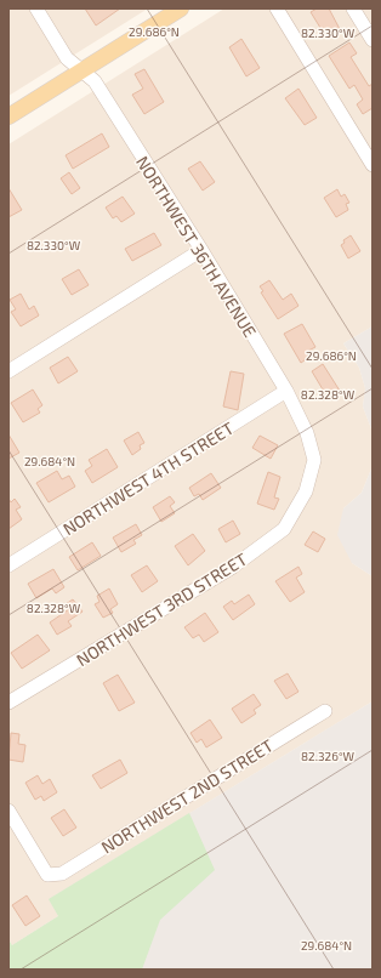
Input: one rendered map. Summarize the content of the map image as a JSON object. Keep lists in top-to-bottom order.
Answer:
{
  "streets": {
    "street": [
      "NORTHWEST 36TH AVENUE",
      "NORTHWEST 4TH STREET",
      "NORTHWEST 3RD STREET",
      "NORTHWEST 2ND STREET"
    ]
  },
  "crossings": [
    ["NORTHWEST 36TH AVENUE", "NORTHWEST 4TH STREET"],
    ["NORTHWEST 36TH AVENUE", "NORTHWEST 3RD STREET"]
  ],
  "coordinates": [
    "29.686°N",
    "82.330°W",
    "82.328°W",
    "29.684°N",
    "82.326°W"
  ]
}
